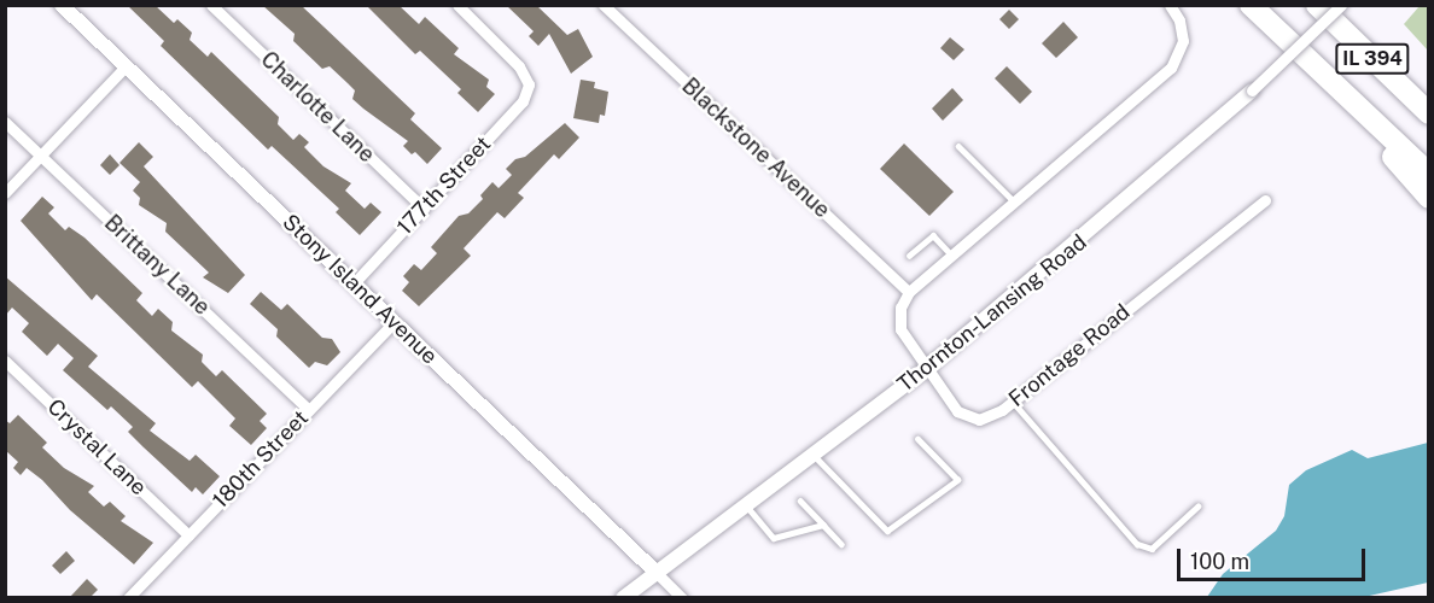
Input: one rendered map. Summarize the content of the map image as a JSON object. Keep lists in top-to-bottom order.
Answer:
{
  "streets": {
    "highway": ["IL 394"],
    "street": [
      "Charlotte Lane",
      "Blackstone Avenue",
      "177th Street",
      "Brittany Lane",
      "Stony Island Avenue",
      "Thornton-Lansing Road",
      "Frontage Road",
      "Crystal Lane",
      "180th Street"
    ]
  },
  "crossings": [
    ["Charlotte Lane", "177th Street"],
    ["Blackstone Avenue", "Frontage Road"],
    ["177th Street", "Stony Island Avenue"],
    ["Brittany Lane", "180th Street"],
    ["Stony Island Avenue", "Thornton-Lansing Road"],
    ["Stony Island Avenue", "180th Street"],
    ["Thornton-Lansing Road", "Frontage Road"],
    ["Crystal Lane", "180th Street"]
  ],
  "scale_bar": "100 m"
}
